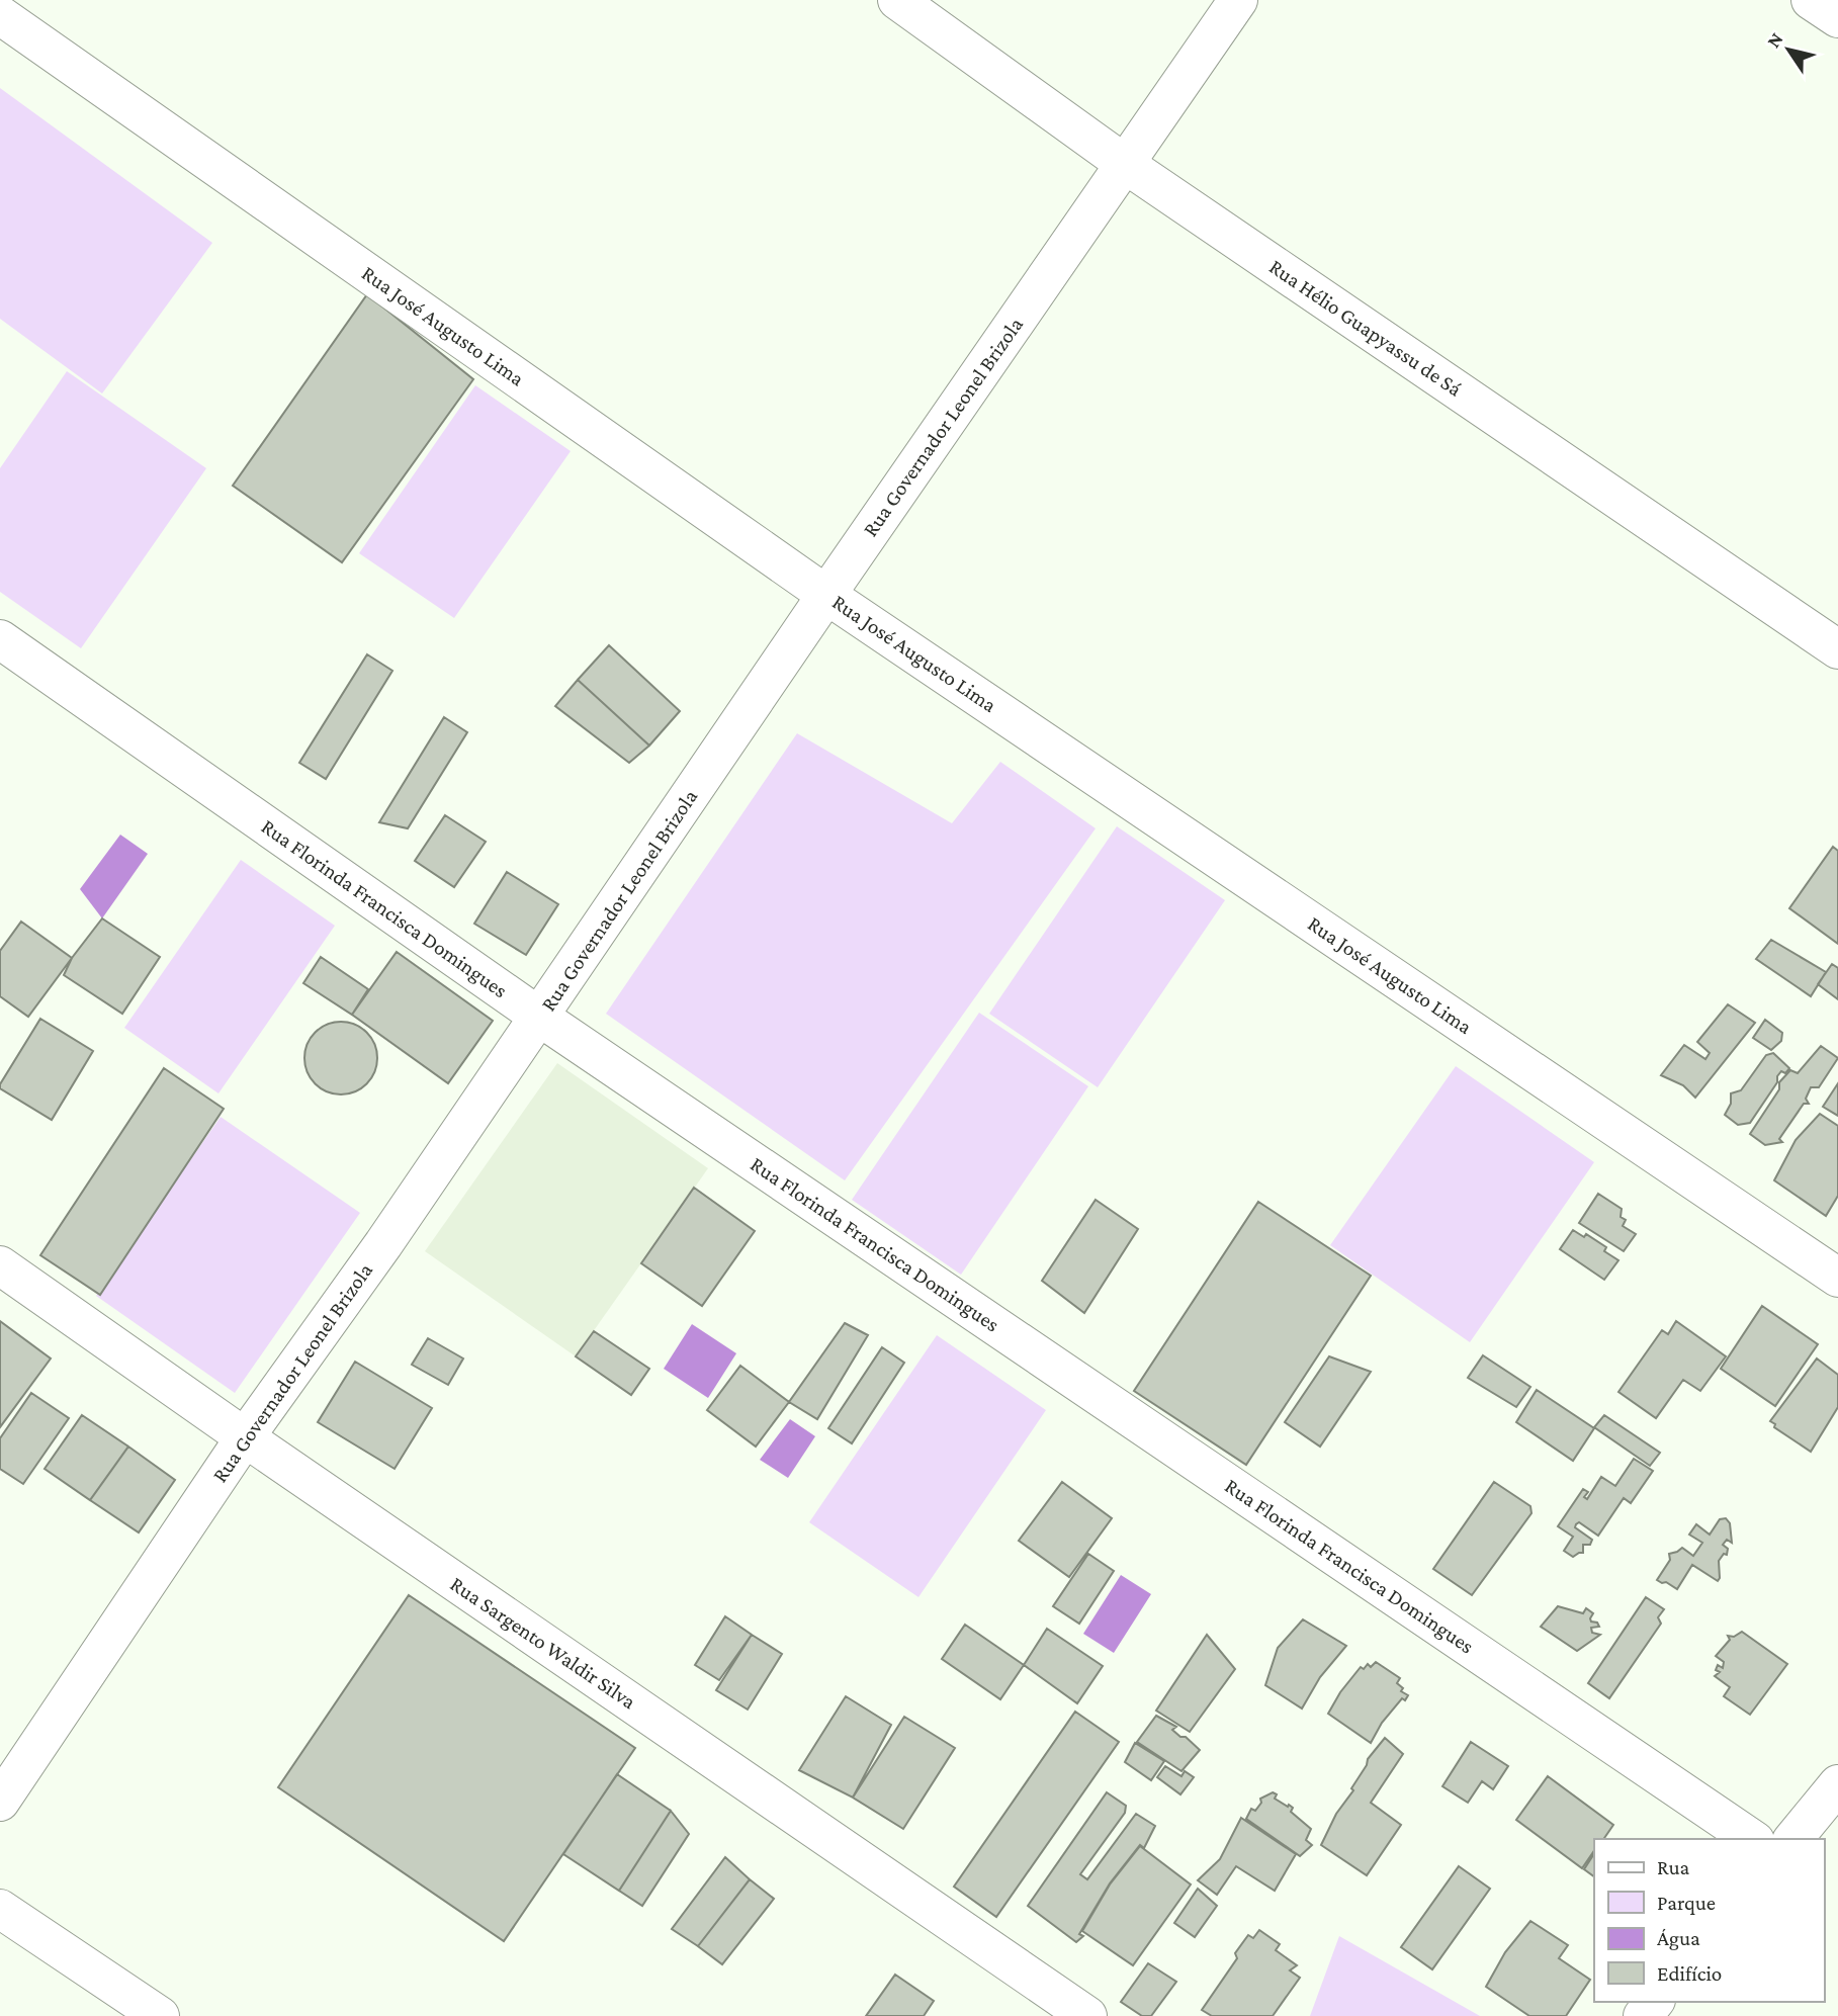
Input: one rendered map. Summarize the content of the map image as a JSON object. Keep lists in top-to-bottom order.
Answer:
{
  "streets": {
    "street": [
      "Rua José Augusto Lima",
      "Rua Hélio Guapyassu de Sá",
      "Rua Governador Leonel Brizola",
      "Rua Florinda Francisca Domingues",
      "Rua Sargento Waldir Silva"
    ]
  },
  "crossings": [
    ["Rua José Augusto Lima", "Rua Governador Leonel Brizola"],
    ["Rua Hélio Guapyassu de Sá", "Rua Governador Leonel Brizola"],
    ["Rua Governador Leonel Brizola", "Rua Florinda Francisca Domingues"],
    ["Rua Governador Leonel Brizola", "Rua Sargento Waldir Silva"]
  ],
  "legend": [
    "Rua",
    "Parque",
    "Água",
    "Edifício"
  ],
  "north": "top left"
}
